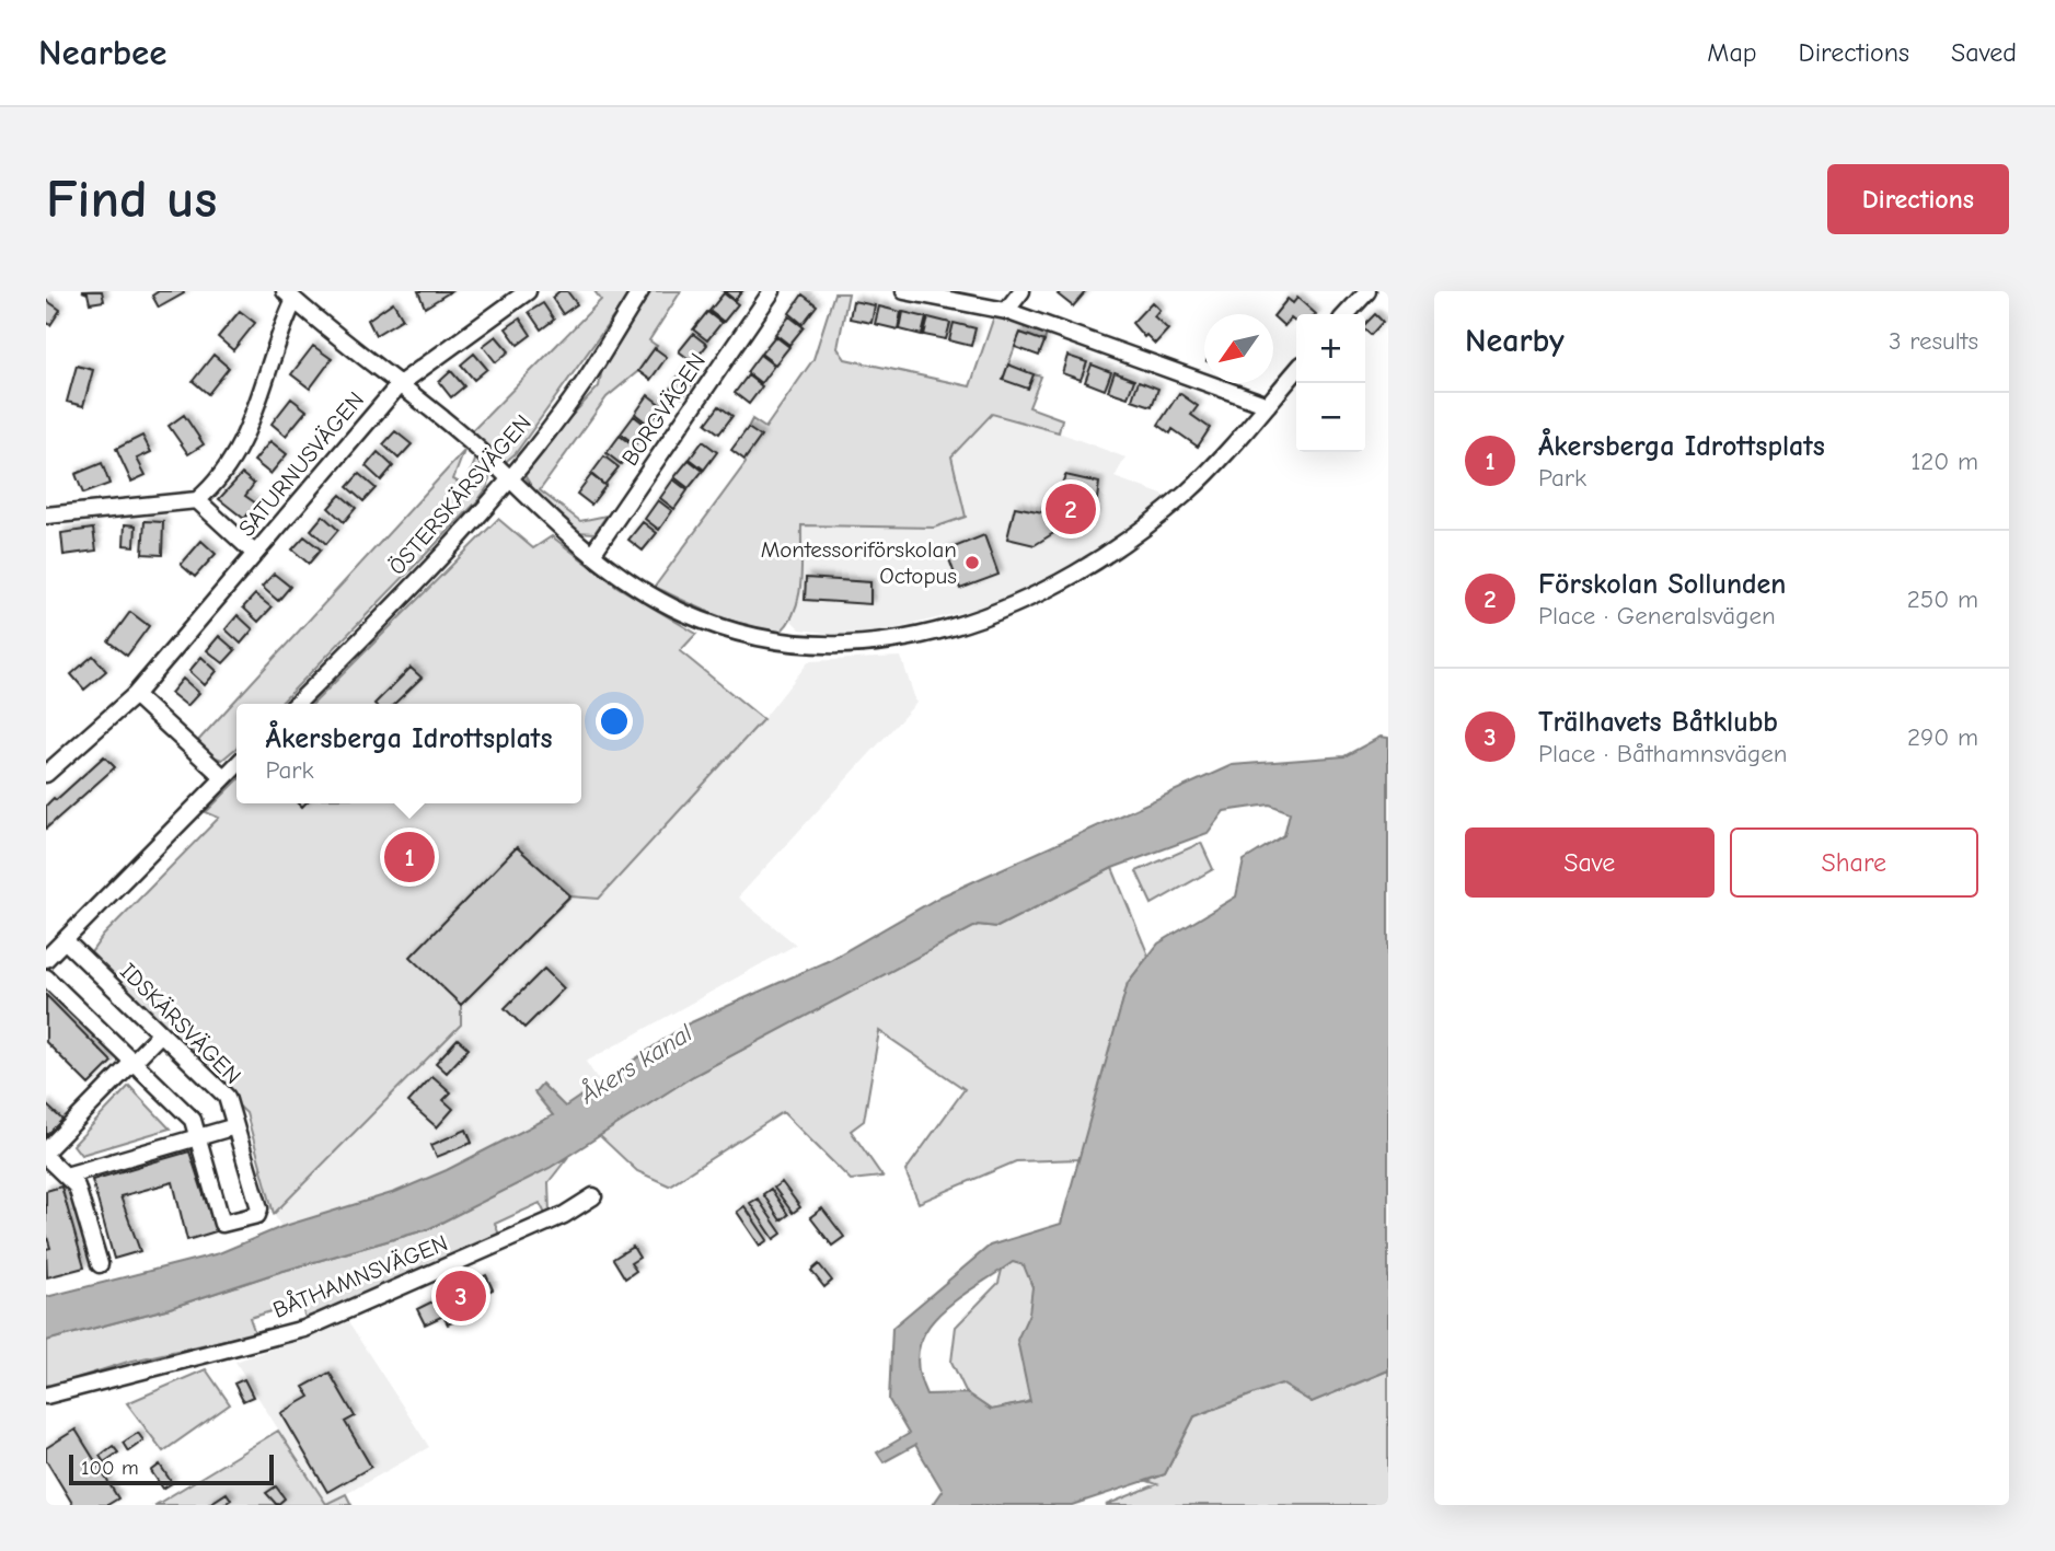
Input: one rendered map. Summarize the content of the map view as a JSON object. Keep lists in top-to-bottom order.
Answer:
{
  "streets": {
    "street": [
      "BORGVÄGEN",
      "SATURNUSVÄGEN",
      "ÖSTERSKÄRSVÄGEN",
      "IDSKÄRSVÄGEN",
      "BÅTHAMNSVÄGEN"
    ]
  },
  "water": ["Åkers kanal"],
  "places": ["Montessoriförskolan Octopus"],
  "scale_bar": "100 m",
  "north": "bottom left",
  "page": {
    "header": "Nearbee",
    "nav": ["Map", "Directions", "Saved"],
    "buttons": [
      "Directions",
      ["Save", "Share"]
    ],
    "title": "Find us",
    "heading": ["Nearby", "3 results"],
    "map_buttons": ["+", "−"],
    "list": [
      {
        "mark": "1",
        "name": "Åkersberga Idrottsplats",
        "note": "Park",
        "value": "120 m"
      },
      {
        "mark": "2",
        "name": "Förskolan Sollunden",
        "note": "Place · Generalsvägen",
        "value": "250 m"
      },
      {
        "mark": "3",
        "name": "Trälhavets Båtklubb",
        "note": "Place · Båthamnsvägen",
        "value": "290 m"
      }
    ],
    "pins": ["2", "1", "3"],
    "popup": ["Åkersberga Idrottsplats", "Park"],
    "scale": "100 m"
  }
}
